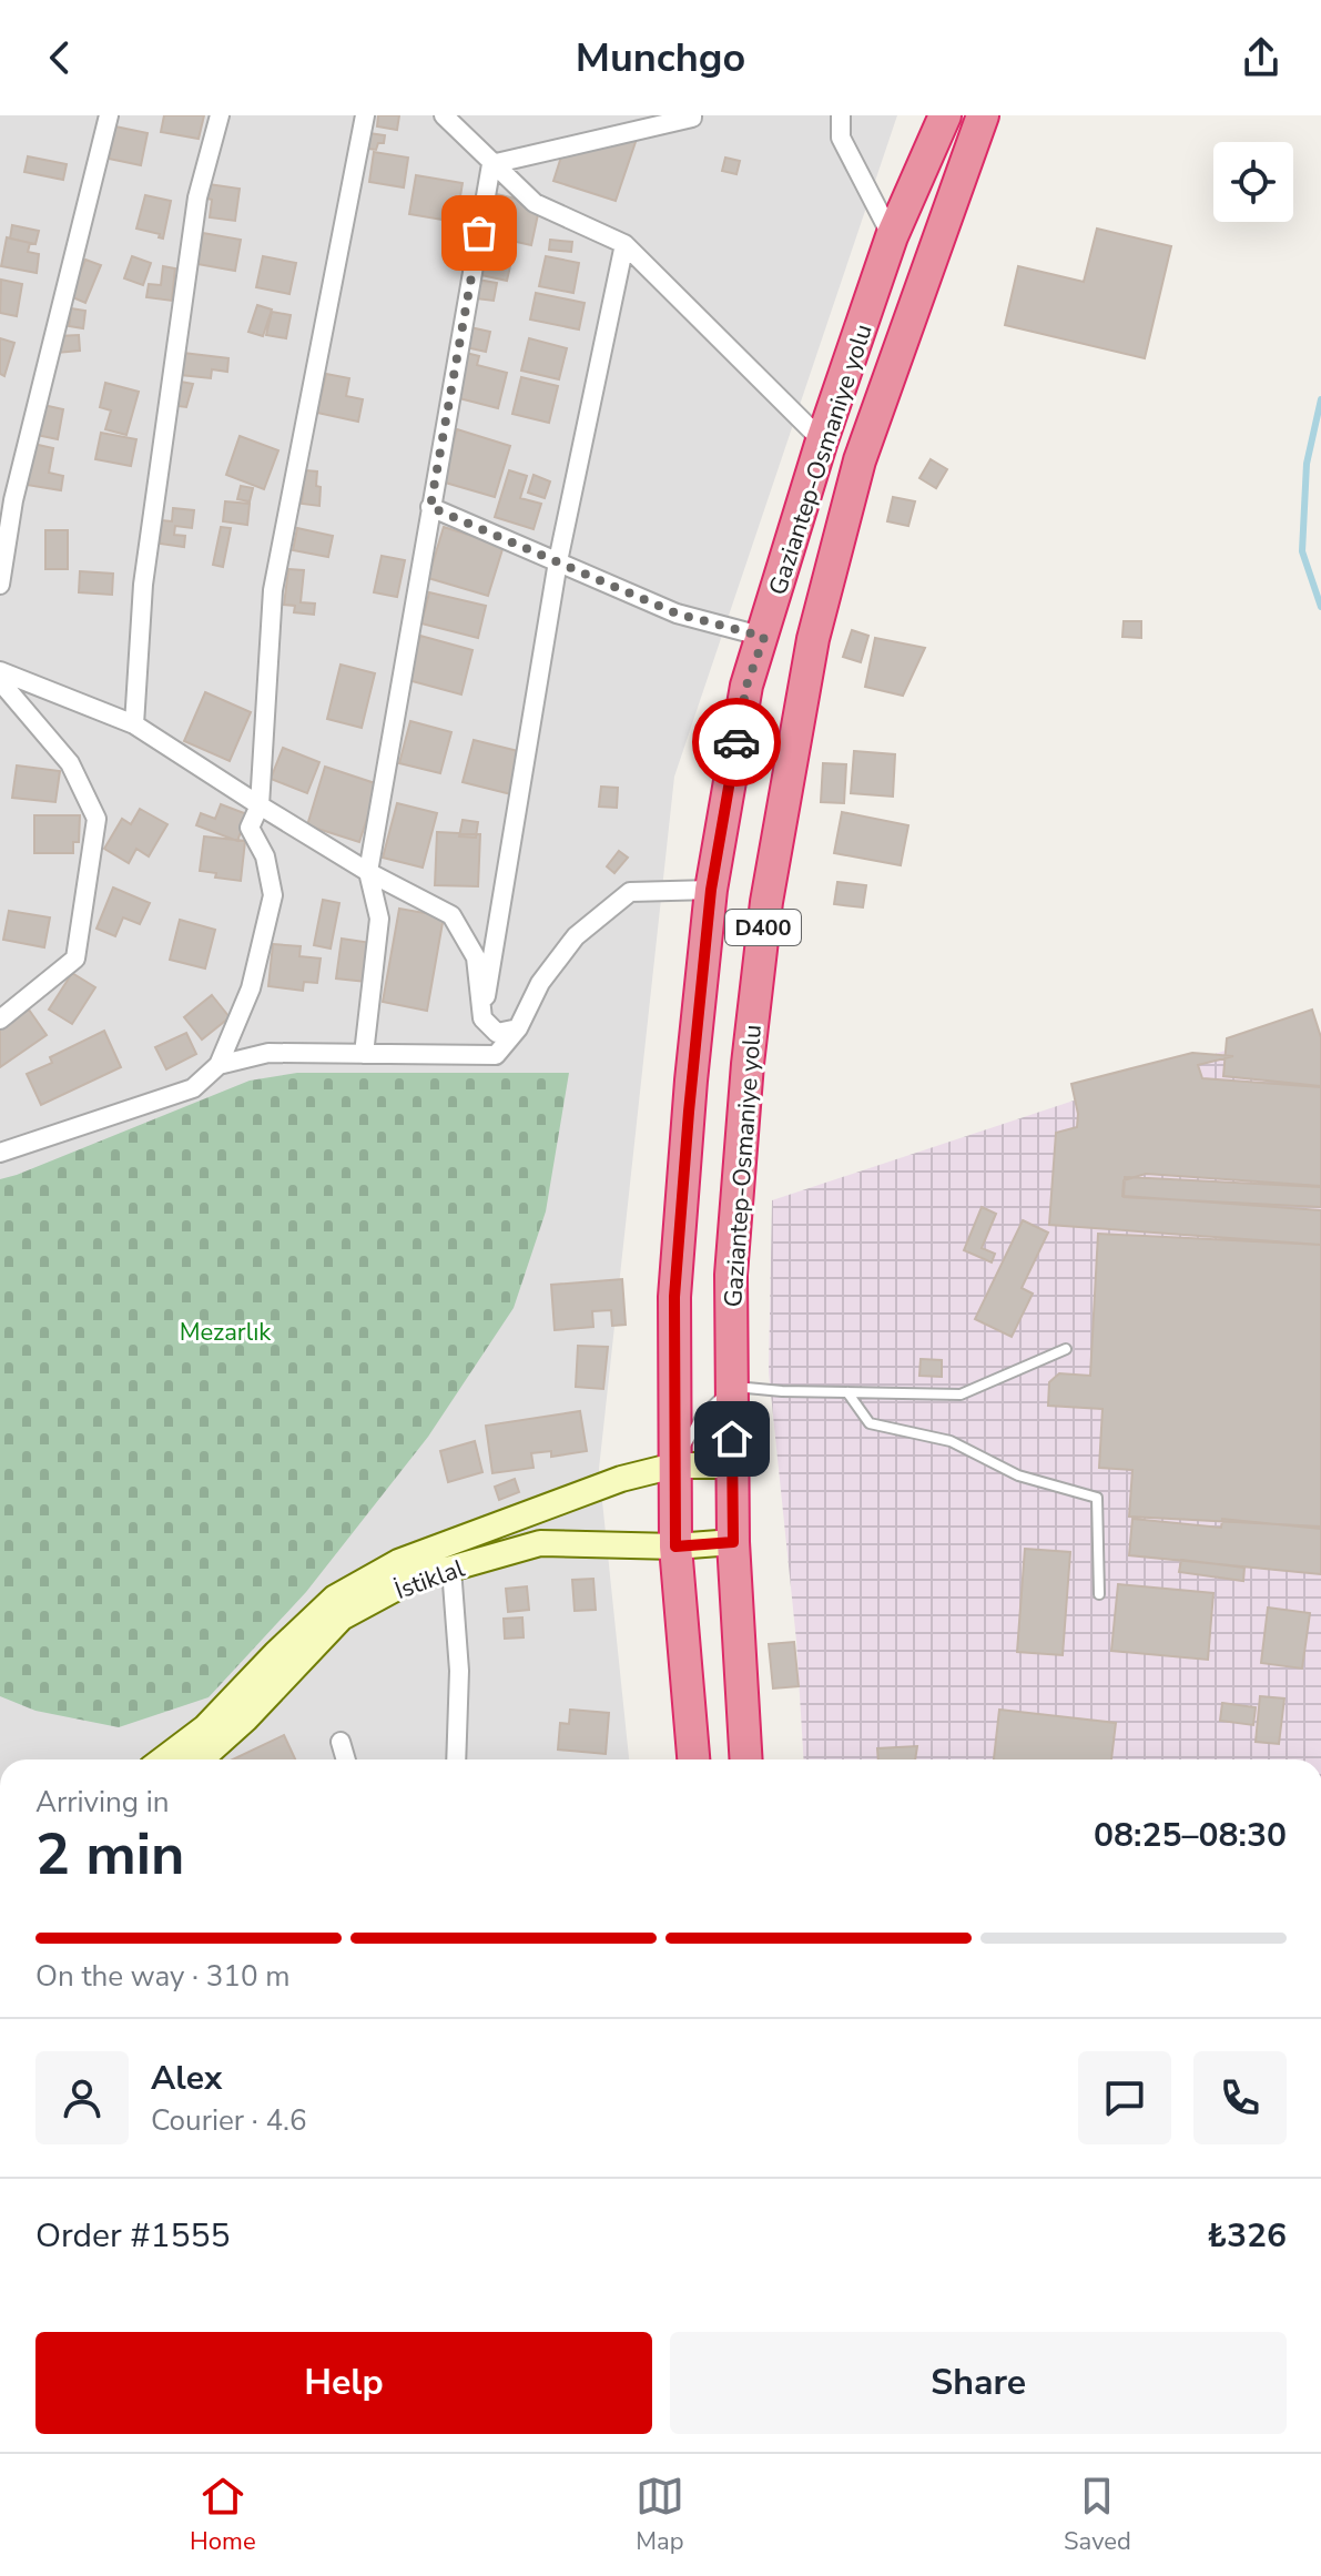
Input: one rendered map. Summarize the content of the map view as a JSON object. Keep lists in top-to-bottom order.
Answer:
{
  "streets": {
    "highway": ["Gaziantep-Osmaniye yolu", "D400"],
    "street": ["İstiklal"]
  },
  "crossings": [
    ["Gaziantep-Osmaniye yolu", "İstiklal"]
  ],
  "parks": ["Mezarlık"],
  "page": {
    "header": "Munchgo",
    "heading": ["2 min", "Arriving in", "08:25–08:30"],
    "panel": [
      "Alex",
      "Courier · 4.6",
      "Order #1555",
      "₺326"
    ],
    "bar": "On the way · 310 m",
    "buttons": ["Help", "Share"],
    "tabs": ["Home", "Map", "Saved"]
  }
}
